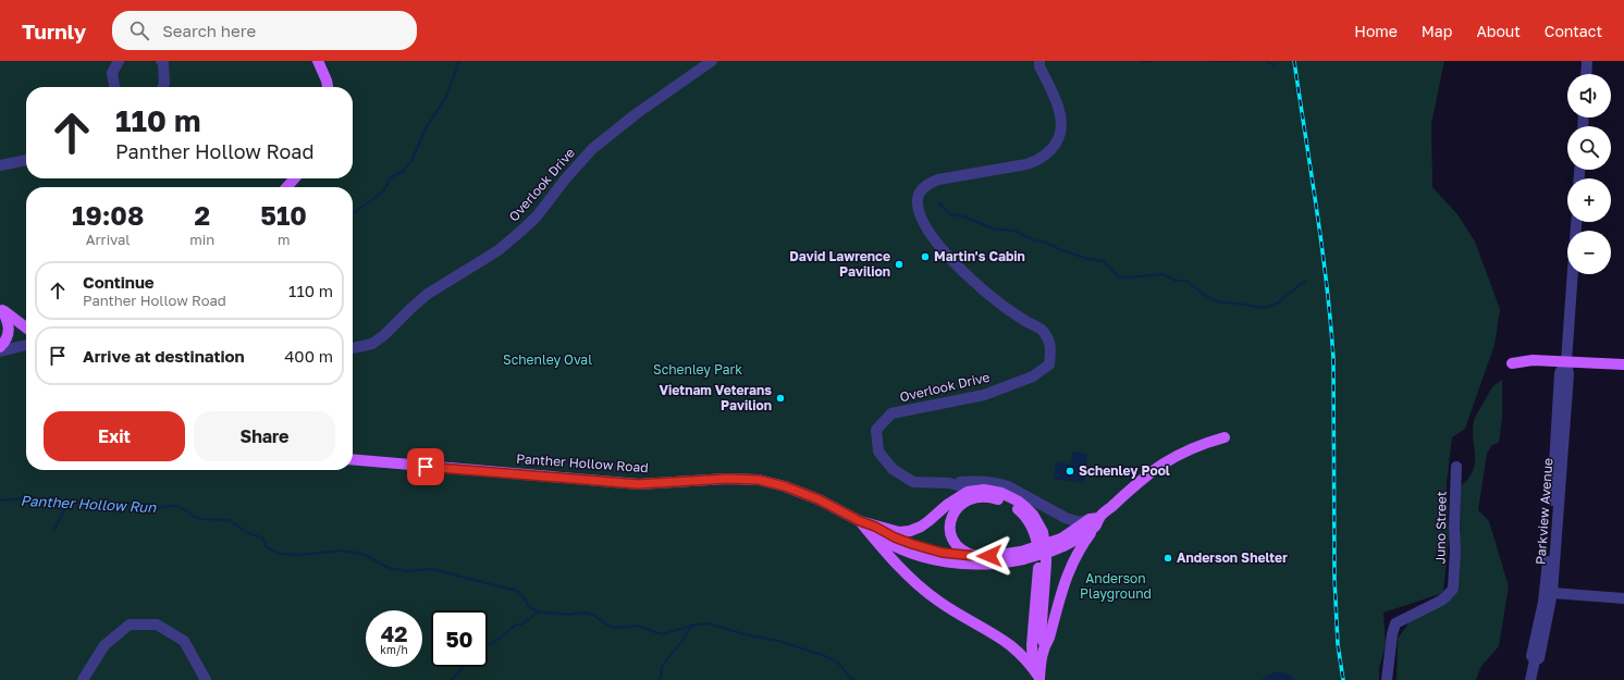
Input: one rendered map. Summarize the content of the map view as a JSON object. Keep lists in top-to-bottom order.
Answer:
{
  "streets": {
    "main road": ["Panther Hollow Road"],
    "street": ["Overlook Drive", "Parkview Avenue", "Juno Street"]
  },
  "water": ["Panther Hollow Run"],
  "parks": ["Schenley Oval", "Schenley Park", "Anderson Playground"],
  "places": [
    "Martin's Cabin",
    "David Lawrence Pavilion",
    "Vietnam Veterans Pavilion",
    "Schenley Pool",
    "Anderson Shelter"
  ],
  "page": {
    "header": "Turnly",
    "search": "Search here",
    "nav": [
      "Home",
      "Map",
      "About",
      "Contact"
    ],
    "map_buttons": ["+", "−"],
    "turn": ["110 m", "Panther Hollow Road"],
    "eta": [
      "19:08",
      "Arrival",
      "2",
      "min",
      "510",
      "m"
    ],
    "list": [
      {
        "name": "Continue",
        "note": "Panther Hollow Road",
        "value": "110 m"
      },
      {
        "name": "Arrive at destination",
        "value": "400 m"
      }
    ],
    "buttons": ["Exit", "Share"],
    "speed": "42 km/h",
    "limit": "50"
  }
}
